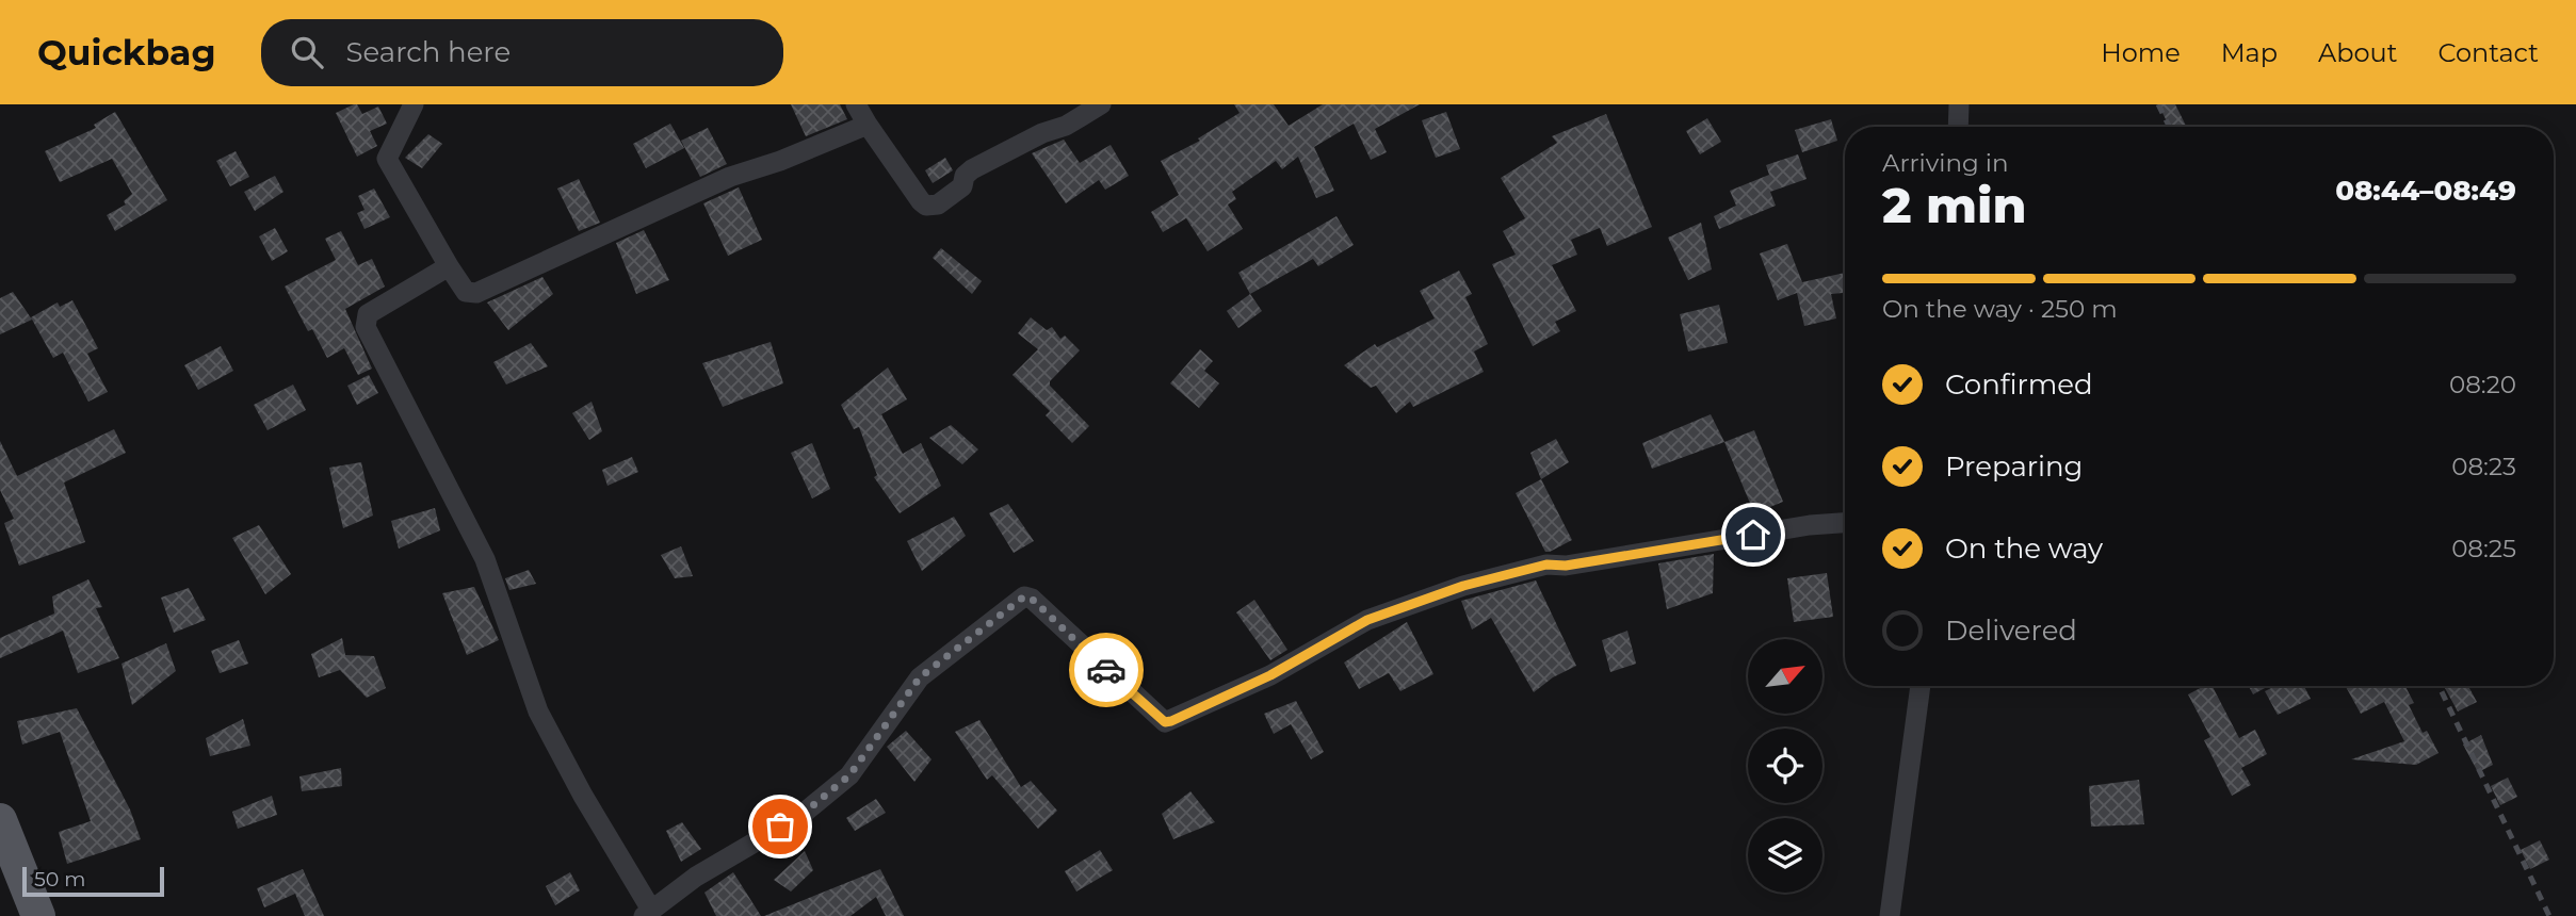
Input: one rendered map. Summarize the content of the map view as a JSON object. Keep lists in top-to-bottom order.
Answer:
{
  "scale_bar": "50 m",
  "north": "top right",
  "page": {
    "header": "Quickbag",
    "search": "Search here",
    "nav": [
      "Home",
      "Map",
      "About",
      "Contact"
    ],
    "heading": ["2 min", "Arriving in", "08:44–08:49"],
    "bar": "On the way · 250 m",
    "list": [
      ["Confirmed", "08:20"],
      ["Preparing", "08:23"],
      ["On the way", "08:25"],
      "Delivered"
    ],
    "scale": "50 m"
  }
}
